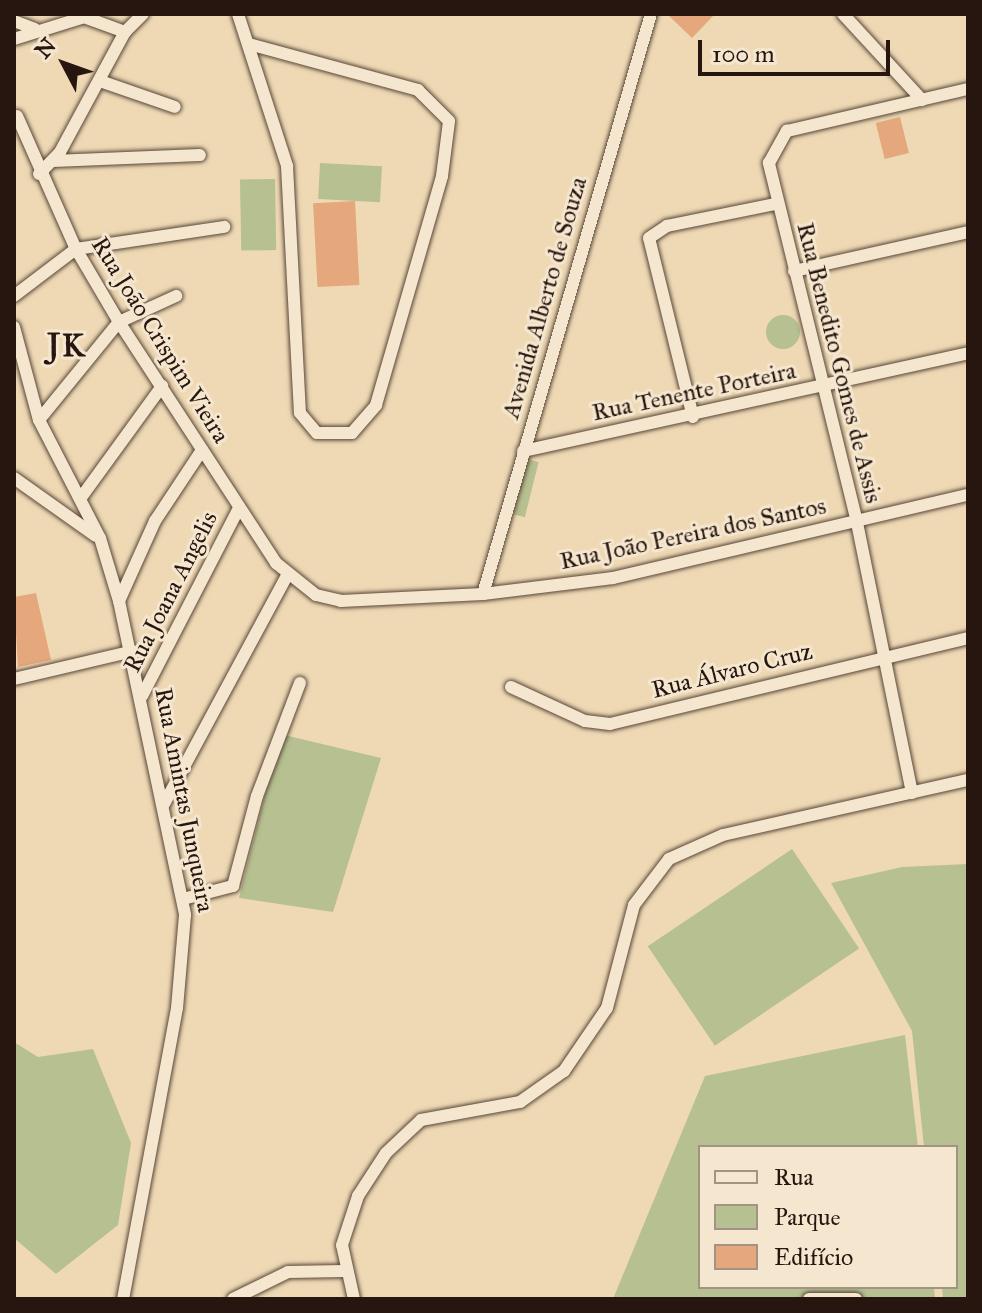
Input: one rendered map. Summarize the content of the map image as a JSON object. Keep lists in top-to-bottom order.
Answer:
{
  "streets": {
    "street": [
      "Avenida Alberto de Souza",
      "Rua João Crispim Vieira",
      "Rua Benedito Gomes de Assis",
      "Rua Tenente Porteira",
      "Rua João Pereira dos Santos",
      "Rua Joana Angelis",
      "Rua Álvaro Cruz",
      "Rua Amintas Junqueira"
    ]
  },
  "crossings": [
    ["Avenida Alberto de Souza", "Rua Tenente Porteira"],
    ["Avenida Alberto de Souza", "Rua João Pereira dos Santos"],
    ["Rua João Crispim Vieira", "Rua João Pereira dos Santos"],
    ["Rua João Crispim Vieira", "Rua Joana Angelis"],
    ["Rua Benedito Gomes de Assis", "Rua Tenente Porteira"],
    ["Rua Benedito Gomes de Assis", "Rua João Pereira dos Santos"],
    ["Rua Benedito Gomes de Assis", "Rua Álvaro Cruz"],
    ["Rua Joana Angelis", "Rua Amintas Junqueira"]
  ],
  "districts": ["JK"],
  "legend": ["Rua", "Parque", "Edifício"],
  "scale_bar": "100 m",
  "north": "top left"
}
